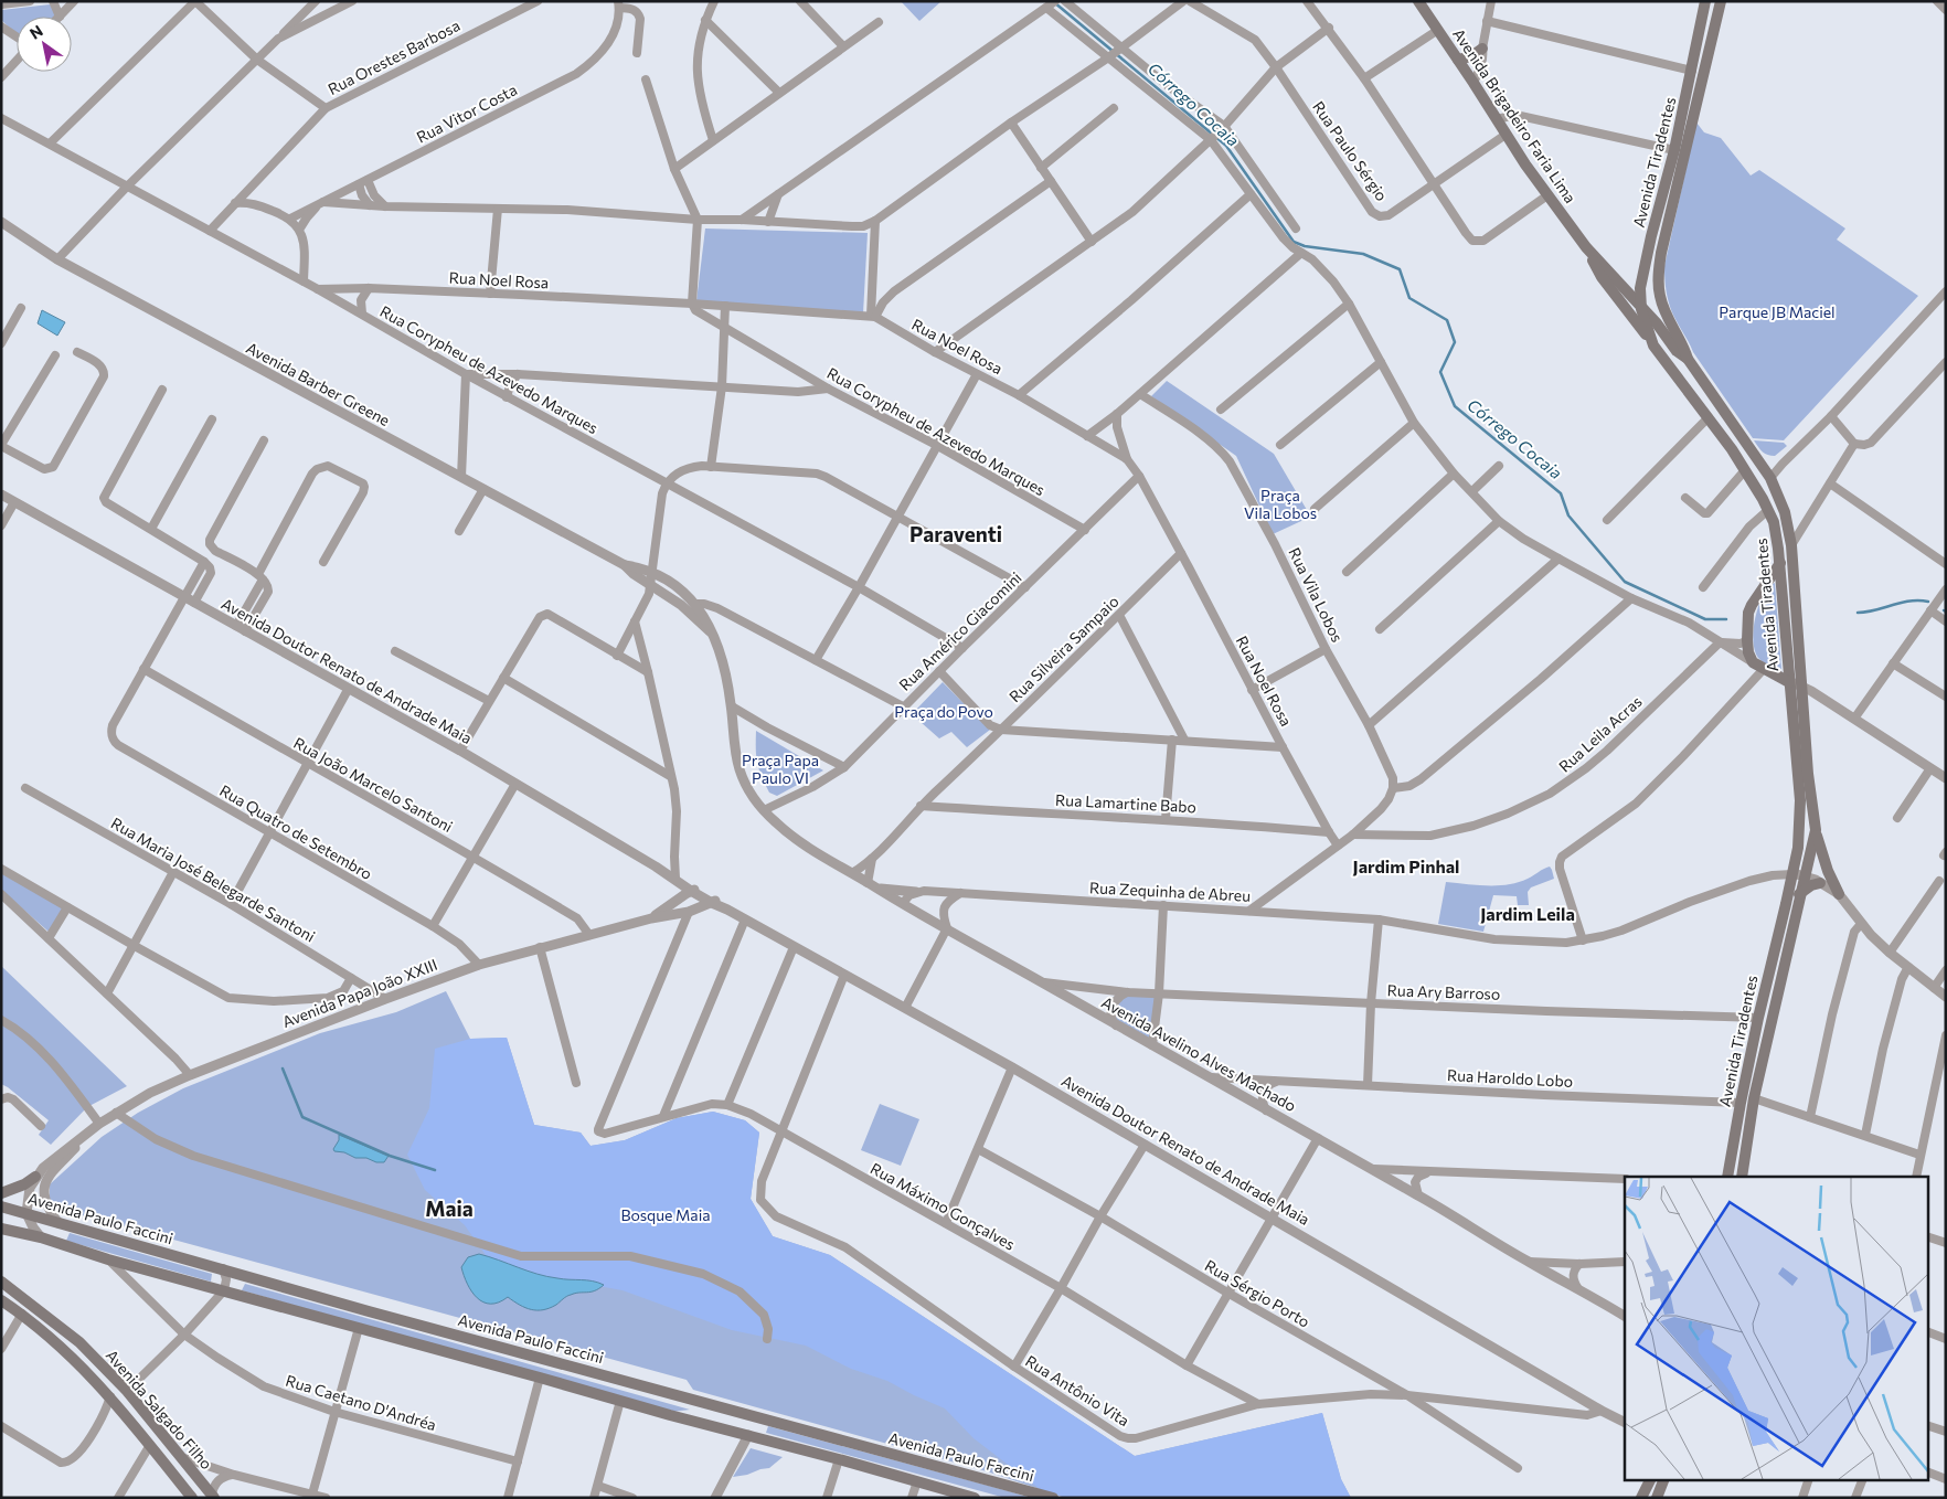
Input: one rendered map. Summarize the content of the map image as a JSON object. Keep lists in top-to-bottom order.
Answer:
{
  "streets": {
    "main road": [
      "Avenida Brigadeiro Faria Lima",
      "Avenida Tiradentes",
      "Avenida Paulo Faccini",
      "Avenida Salgado Filho"
    ],
    "street": [
      "Rua Orestes Barbosa",
      "Rua Vitor Costa",
      "Rua Paulo Sérgio",
      "Rua Noel Rosa",
      "Rua Corypheu de Azevedo Marques",
      "Avenida Barber Greene",
      "Rua Vila Lobos",
      "Rua Américo Giacomini",
      "Rua Silveira Sampaio",
      "Avenida Doutor Renato de Andrade Maia",
      "Rua Leila Acras",
      "Rua João Marcelo Santoni",
      "Rua Lamartine Babo",
      "Rua Quatro de Setembro",
      "Rua Maria José Belegarde Santoni",
      "Rua Zequinha de Abreu",
      "Rua Ary Barroso",
      "Avenida Papa João XXIII",
      "Avenida Avelino Alves Machado",
      "Rua Haroldo Lobo",
      "Rua Máximo Gonçalves",
      "Rua Sérgio Porto",
      "Rua Antônio Vita",
      "Rua Caetano D'Andréa"
    ]
  },
  "crossings": [
    ["Rua Orestes Barbosa", "Rua Corypheu de Azevedo Marques"],
    ["Avenida Brigadeiro Faria Lima", "Rua Paulo Sérgio"],
    ["Avenida Brigadeiro Faria Lima", "Avenida Tiradentes"],
    ["Avenida Tiradentes", "Rua Zequinha de Abreu"],
    ["Avenida Tiradentes", "Rua Ary Barroso"],
    ["Avenida Tiradentes", "Rua Haroldo Lobo"],
    ["Rua Noel Rosa", "Rua Corypheu de Azevedo Marques"],
    ["Rua Noel Rosa", "Rua Américo Giacomini"],
    ["Rua Noel Rosa", "Rua Silveira Sampaio"],
    ["Rua Noel Rosa", "Rua Lamartine Babo"],
    ["Rua Corypheu de Azevedo Marques", "Rua Américo Giacomini"],
    ["Avenida Barber Greene", "Rua Américo Giacomini"],
    ["Avenida Barber Greene", "Avenida Avelino Alves Machado"],
    ["Rua Américo Giacomini", "Avenida Avelino Alves Machado"],
    ["Rua Silveira Sampaio", "Rua Lamartine Babo"],
    ["Rua Silveira Sampaio", "Avenida Avelino Alves Machado"],
    ["Avenida Doutor Renato de Andrade Maia", "Avenida Papa João XXIII"],
    ["Avenida Doutor Renato de Andrade Maia", "Rua Antônio Vita"],
    ["Rua João Marcelo Santoni", "Rua Quatro de Setembro"],
    ["Rua João Marcelo Santoni", "Avenida Papa João XXIII"],
    ["Rua Quatro de Setembro", "Avenida Papa João XXIII"],
    ["Rua Maria José Belegarde Santoni", "Avenida Papa João XXIII"],
    ["Rua Ary Barroso", "Avenida Avelino Alves Machado"],
    ["Avenida Papa João XXIII", "Avenida Paulo Faccini"],
    ["Avenida Avelino Alves Machado", "Rua Haroldo Lobo"],
    ["Rua Máximo Gonçalves", "Rua Antônio Vita"],
    ["Rua Sérgio Porto", "Rua Antônio Vita"]
  ],
  "districts": [
    "Paraventi",
    "Jardim Pinhal",
    "Jardim Leila",
    "Maia"
  ],
  "water": ["Córrego Cocaia"],
  "parks": [
    "Parque JB Maciel",
    "Praça Vila Lobos",
    "Praça do Povo",
    "Praça Papa Paulo VI",
    "Bosque Maia"
  ],
  "north": "top left"
}
